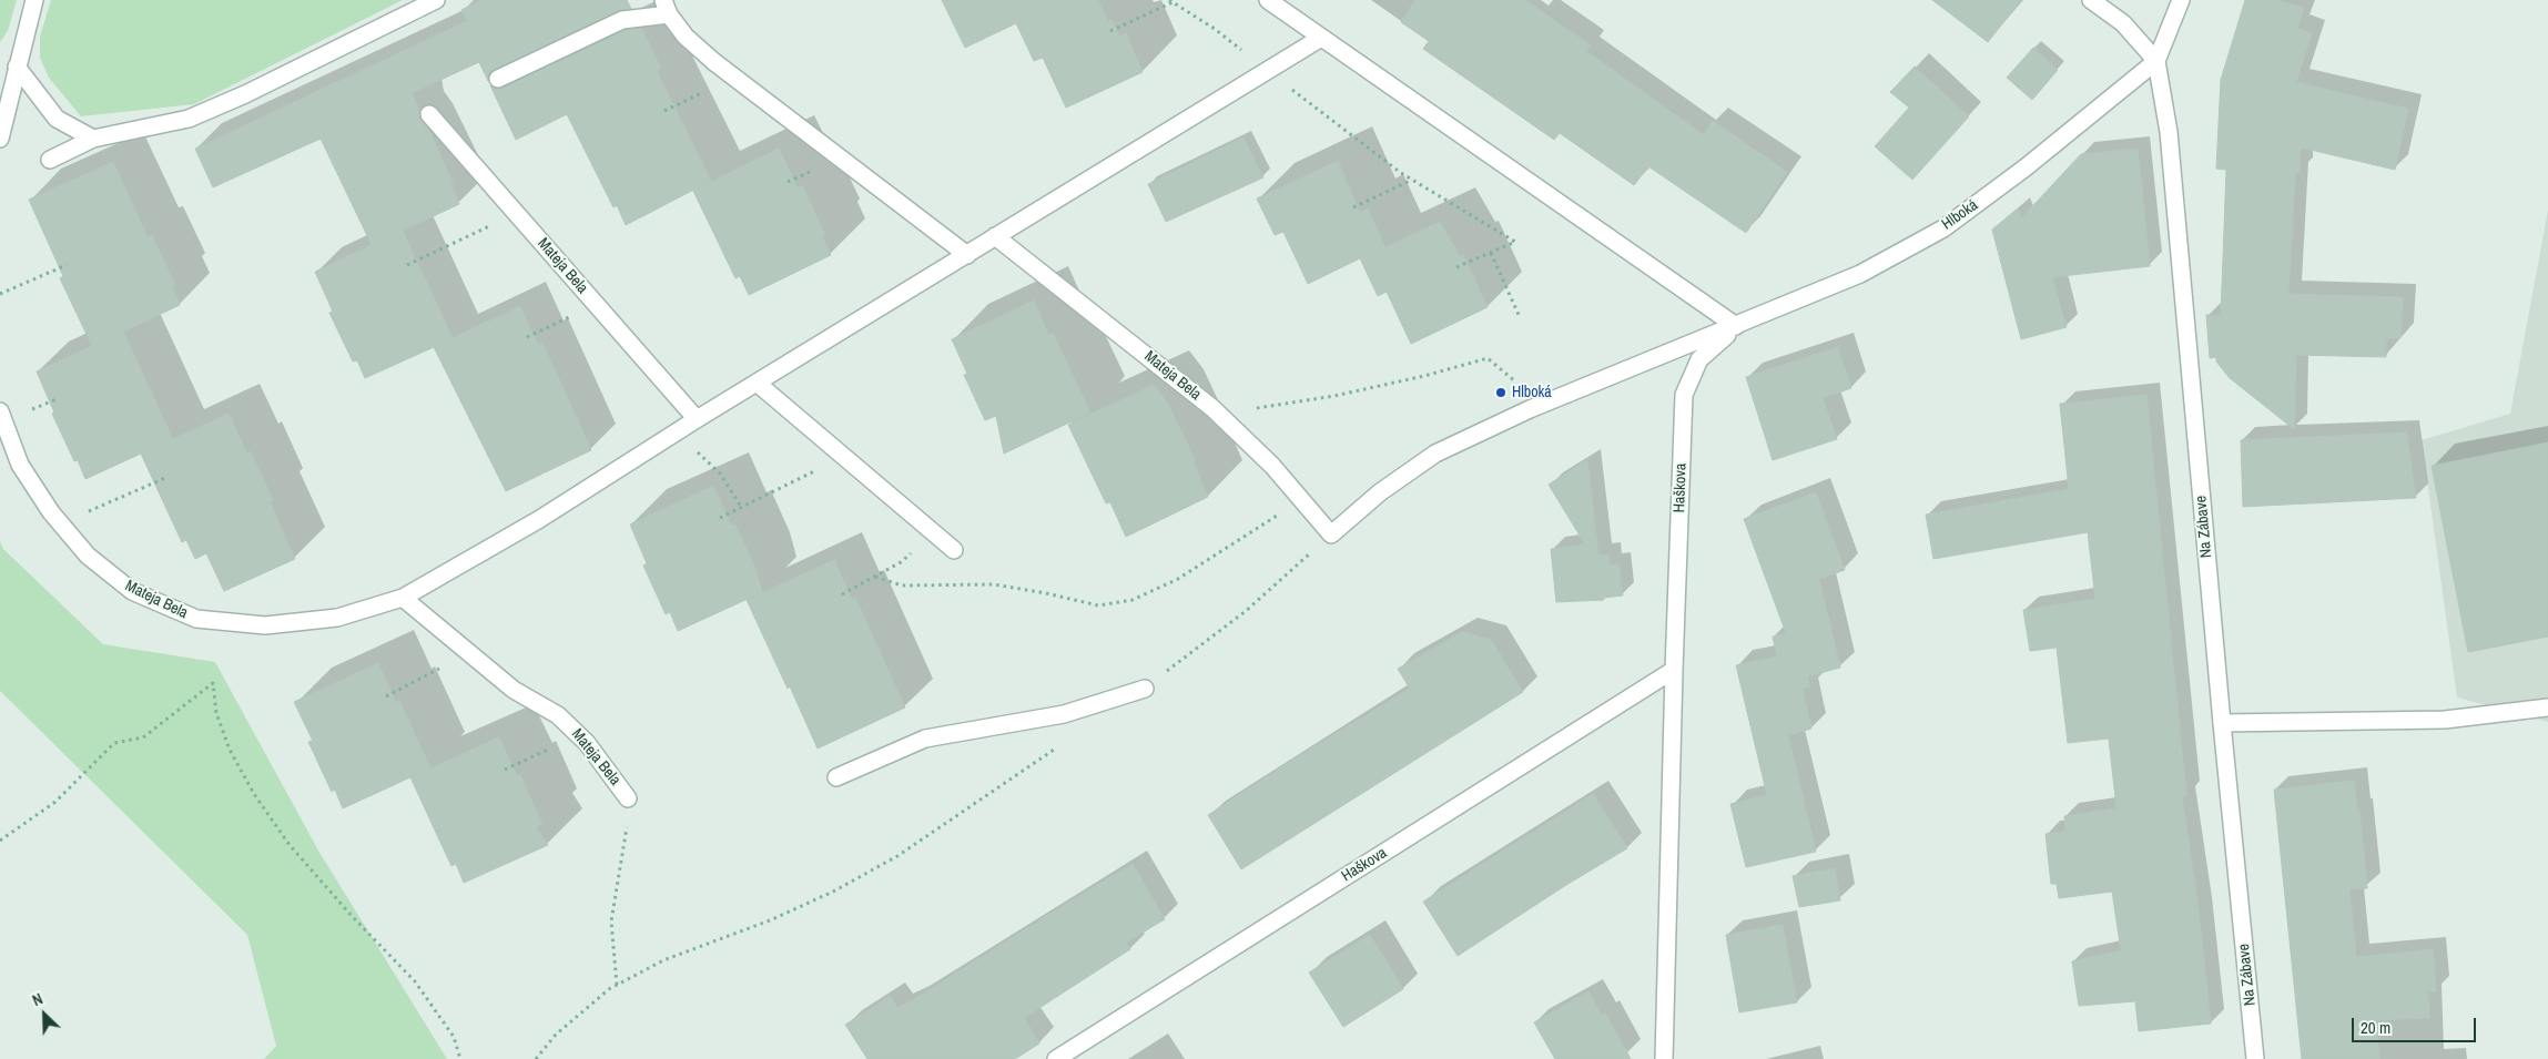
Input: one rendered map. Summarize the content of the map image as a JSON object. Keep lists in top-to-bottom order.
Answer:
{
  "streets": {
    "street": [
      "Hlboká",
      "Mateja Bela",
      "Haškova",
      "Na Zábave"
    ]
  },
  "crossings": [
    ["Hlboká", "Mateja Bela"],
    ["Hlboká", "Haškova"],
    ["Hlboká", "Na Zábave"]
  ],
  "places": ["Hlboká"],
  "scale_bar": "20 m",
  "north": "top left"
}
